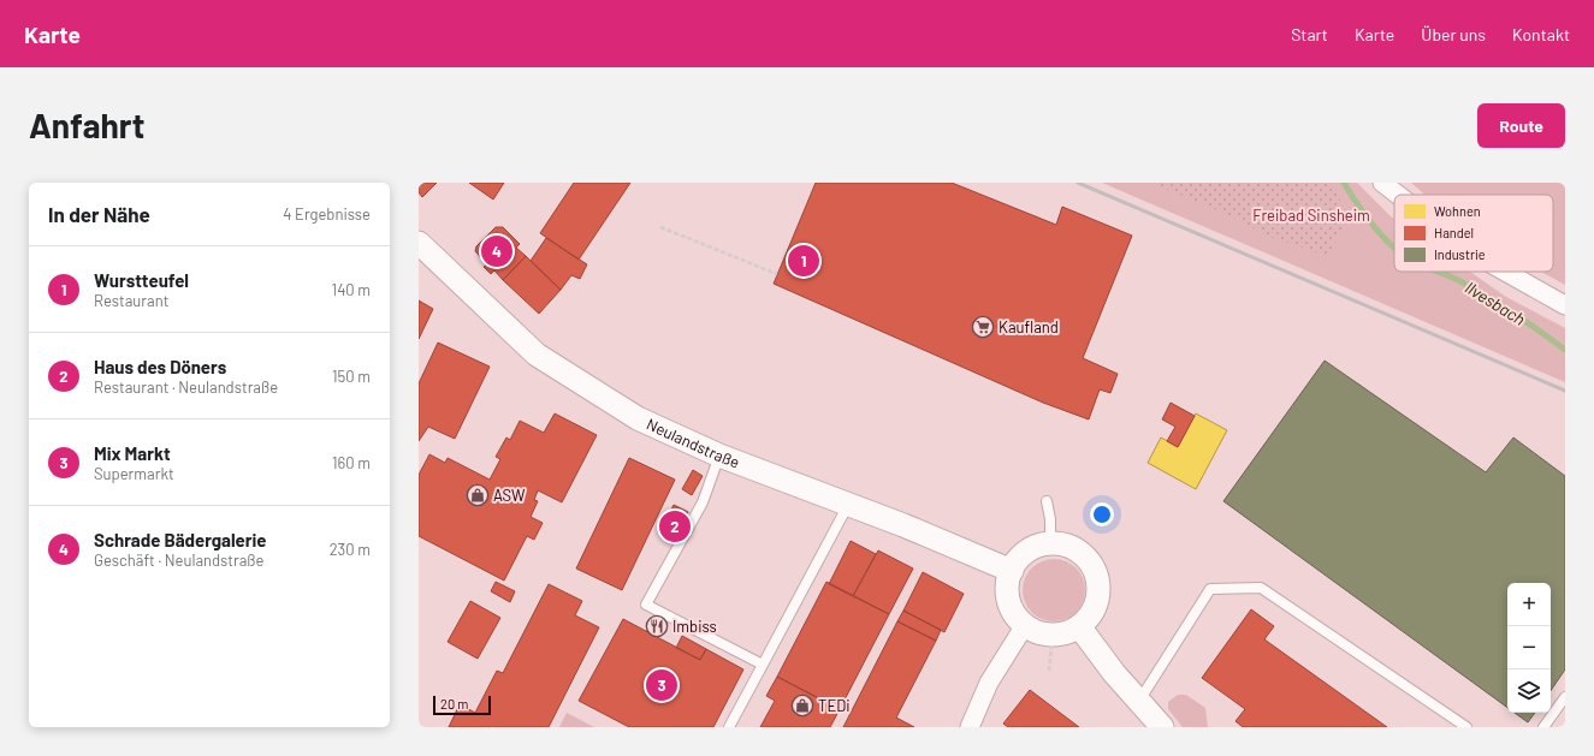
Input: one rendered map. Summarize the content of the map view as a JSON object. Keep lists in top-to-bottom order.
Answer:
{
  "streets": {
    "street": ["Neulandstraße"]
  },
  "water": ["Ilvesbach"],
  "parks": ["Freibad Sinsheim"],
  "places": {
    "supermarket": ["Kaufland"],
    "shop": ["ASW", "TEDi"],
    "restaurant": ["Imbiss"]
  },
  "legend": ["Wohnen", "Handel", "Industrie"],
  "scale_bar": "20 m",
  "page": {
    "header": "Karte",
    "nav": [
      "Start",
      "Karte",
      "Über uns",
      "Kontakt"
    ],
    "buttons": "Route",
    "title": "Anfahrt",
    "heading": ["In der Nähe", "4 Ergebnisse"],
    "pins": [
      "4",
      "1",
      "2",
      "3"
    ],
    "list": [
      {
        "mark": "1",
        "name": "Wurstteufel",
        "note": "Restaurant",
        "value": "140 m"
      },
      {
        "mark": "2",
        "name": "Haus des Döners",
        "note": "Restaurant · Neulandstraße",
        "value": "150 m"
      },
      {
        "mark": "3",
        "name": "Mix Markt",
        "note": "Supermarkt",
        "value": "160 m"
      },
      {
        "mark": "4",
        "name": "Schrade Bädergalerie",
        "note": "Geschäft · Neulandstraße",
        "value": "230 m"
      }
    ],
    "map_buttons": ["+", "−"],
    "scale": "20 m"
  }
}
